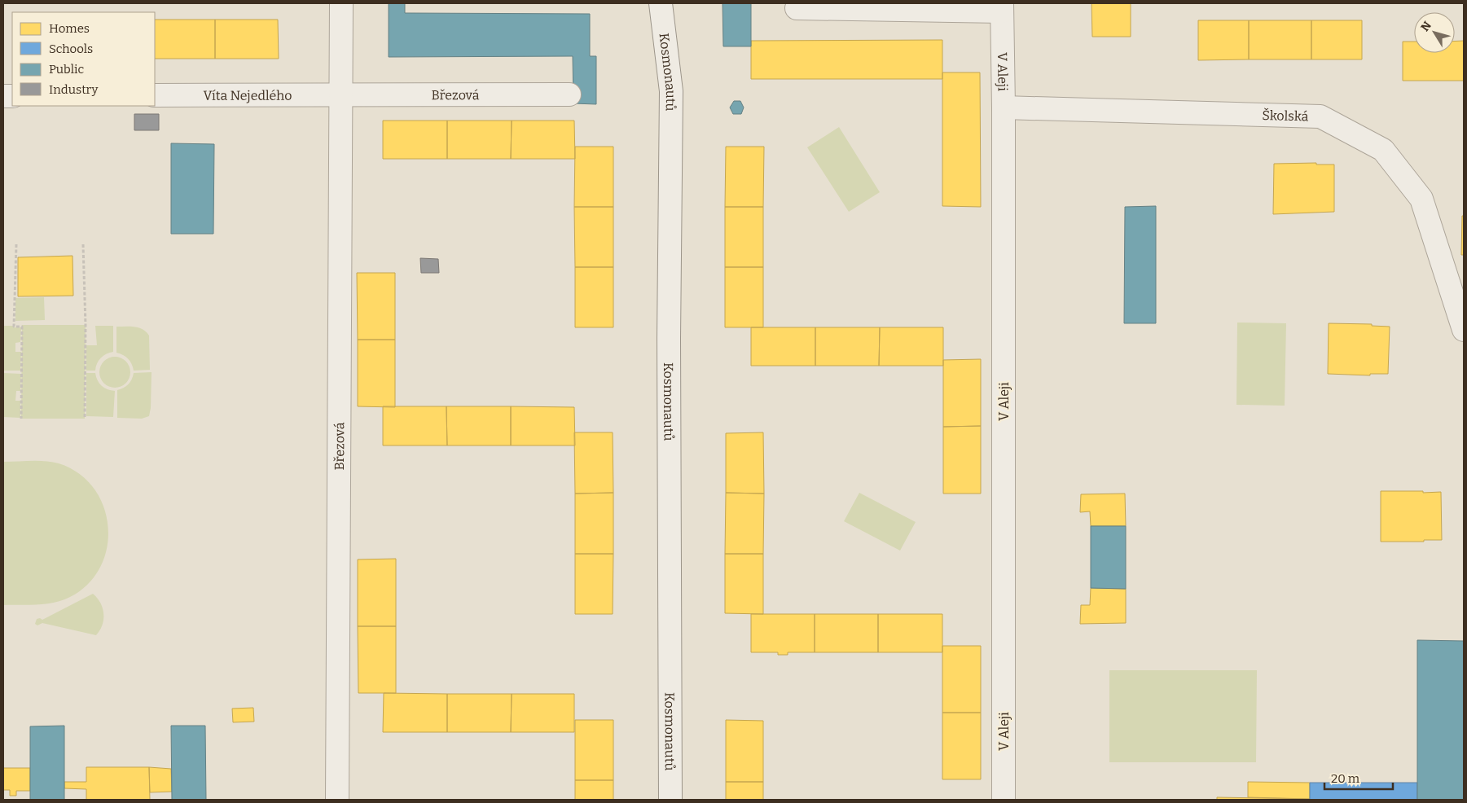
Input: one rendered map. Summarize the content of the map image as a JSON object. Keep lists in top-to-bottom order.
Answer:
{
  "streets": {
    "street": [
      "Kosmonautů",
      "V Aleji",
      "Víta Nejedlého",
      "Březová",
      "Školská"
    ]
  },
  "crossings": [
    ["V Aleji", "Školská"],
    ["Víta Nejedlého", "Březová"]
  ],
  "legend": [
    "Homes",
    "Schools",
    "Public",
    "Industry"
  ],
  "scale_bar": "20 m",
  "north": "top left"
}
